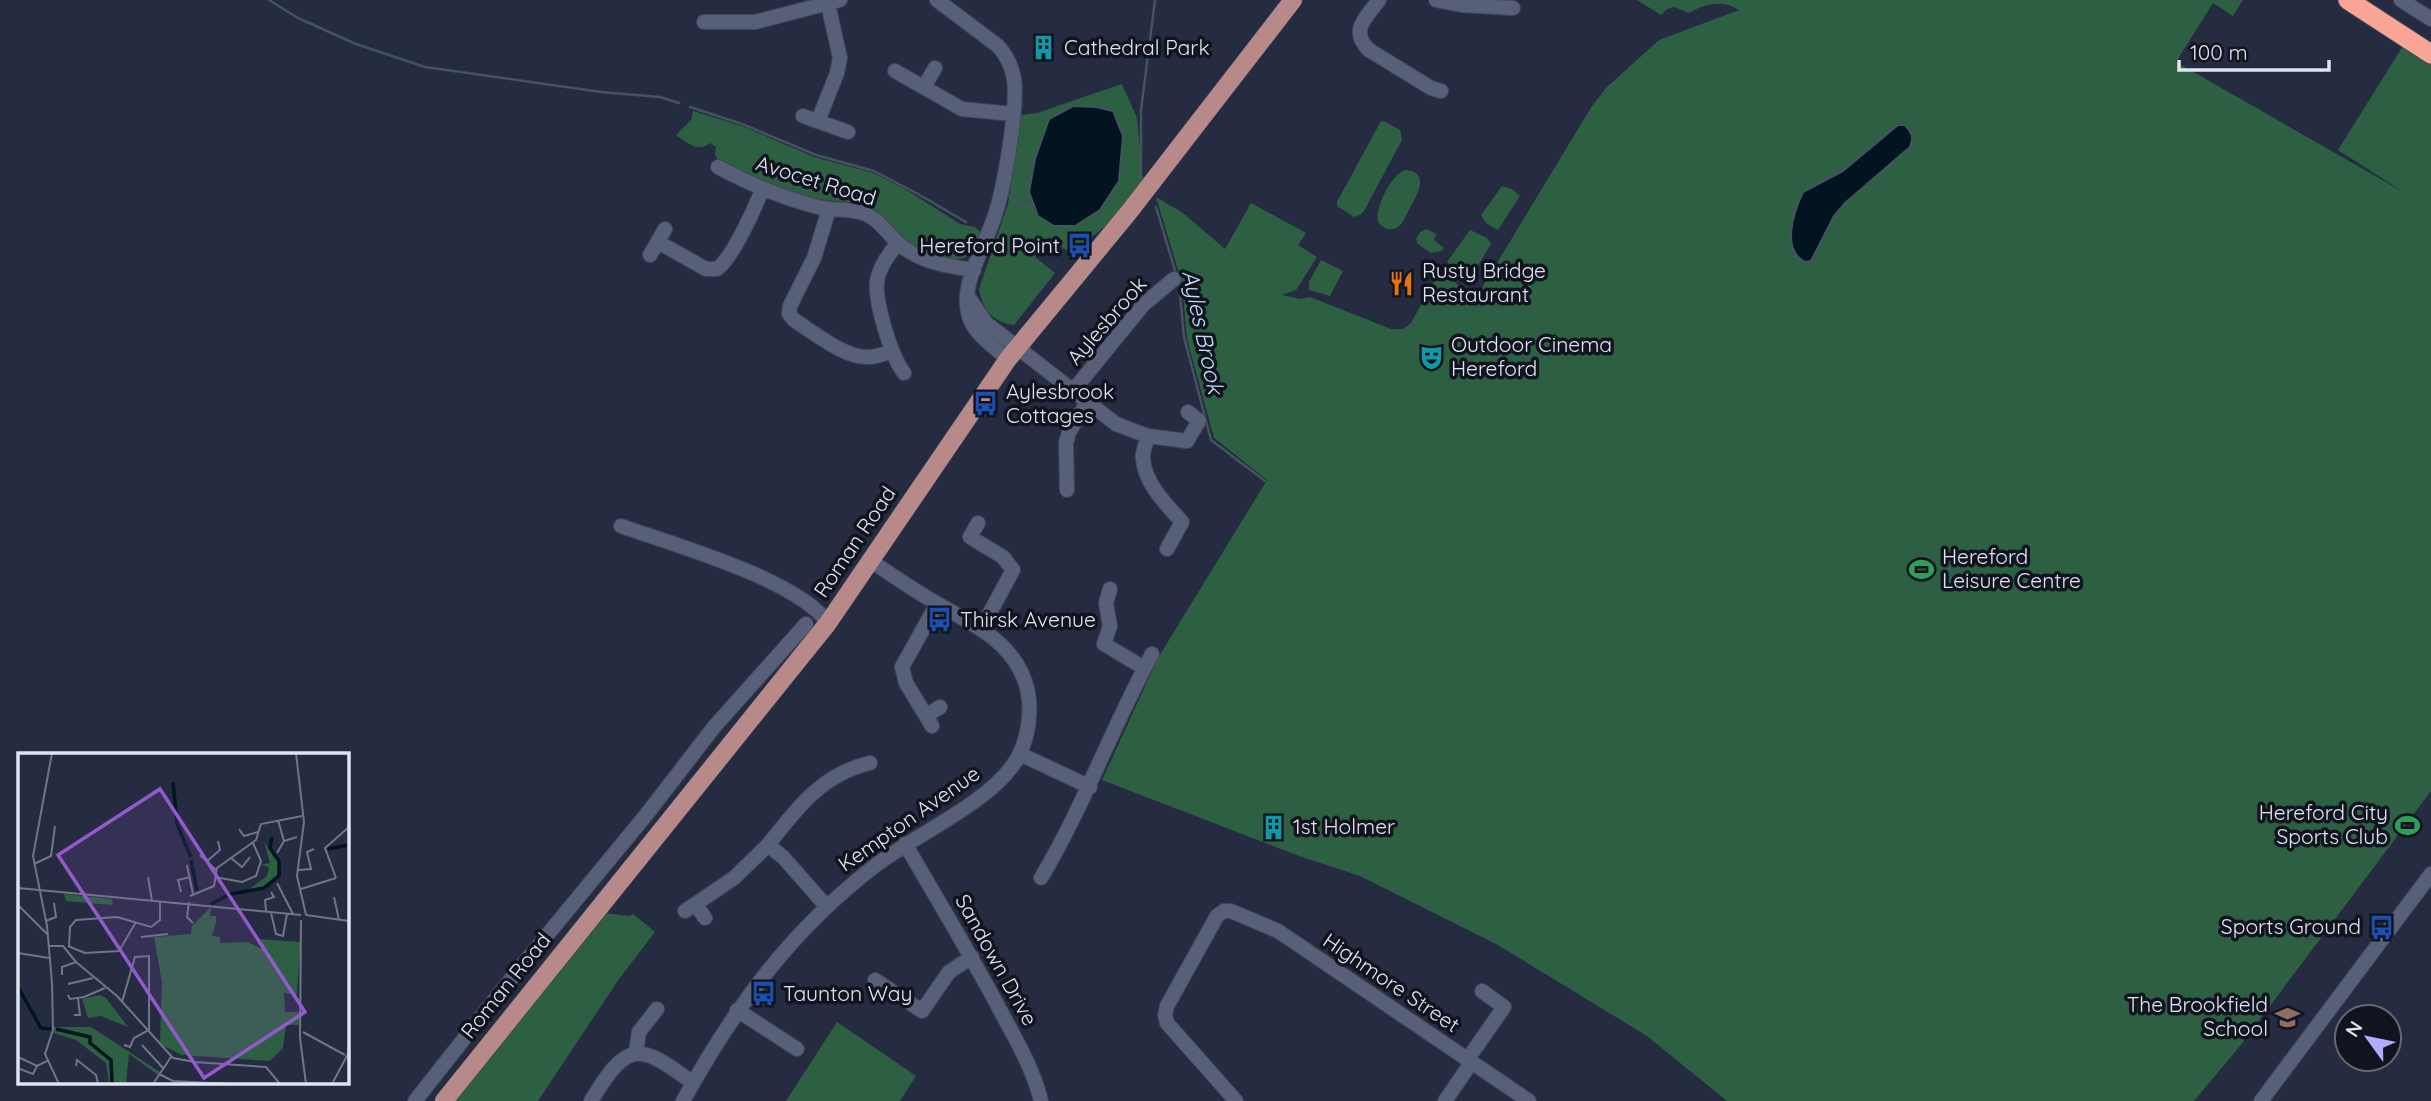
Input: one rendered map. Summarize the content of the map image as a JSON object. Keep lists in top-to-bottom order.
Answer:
{
  "streets": {
    "main road": ["Roman Road"],
    "street": [
      "Avocet Road",
      "Aylesbrook",
      "Kempton Avenue",
      "Sandown Drive",
      "Highmore Street"
    ]
  },
  "crossings": [
    ["Avocet Road", "Aylesbrook"],
    ["Aylesbrook", "Roman Road"],
    ["Roman Road", "Kempton Avenue"],
    ["Kempton Avenue", "Sandown Drive"]
  ],
  "water": ["Ayles Brook"],
  "places": {
    "building": ["Cathedral Park", "1st Holmer"],
    "bus stop": [
      "Hereford Point",
      "Aylesbrook Cottages",
      "Thirsk Avenue",
      "Sports Ground",
      "Taunton Way"
    ],
    "restaurant": ["Rusty Bridge Restaurant"],
    "theatre": ["Outdoor Cinema Hereford"],
    "sports": ["Hereford Leisure Centre", "Hereford City Sports Club"],
    "school or university": ["The Brookfield School"]
  },
  "scale_bar": "100 m",
  "north": "top left"
}
